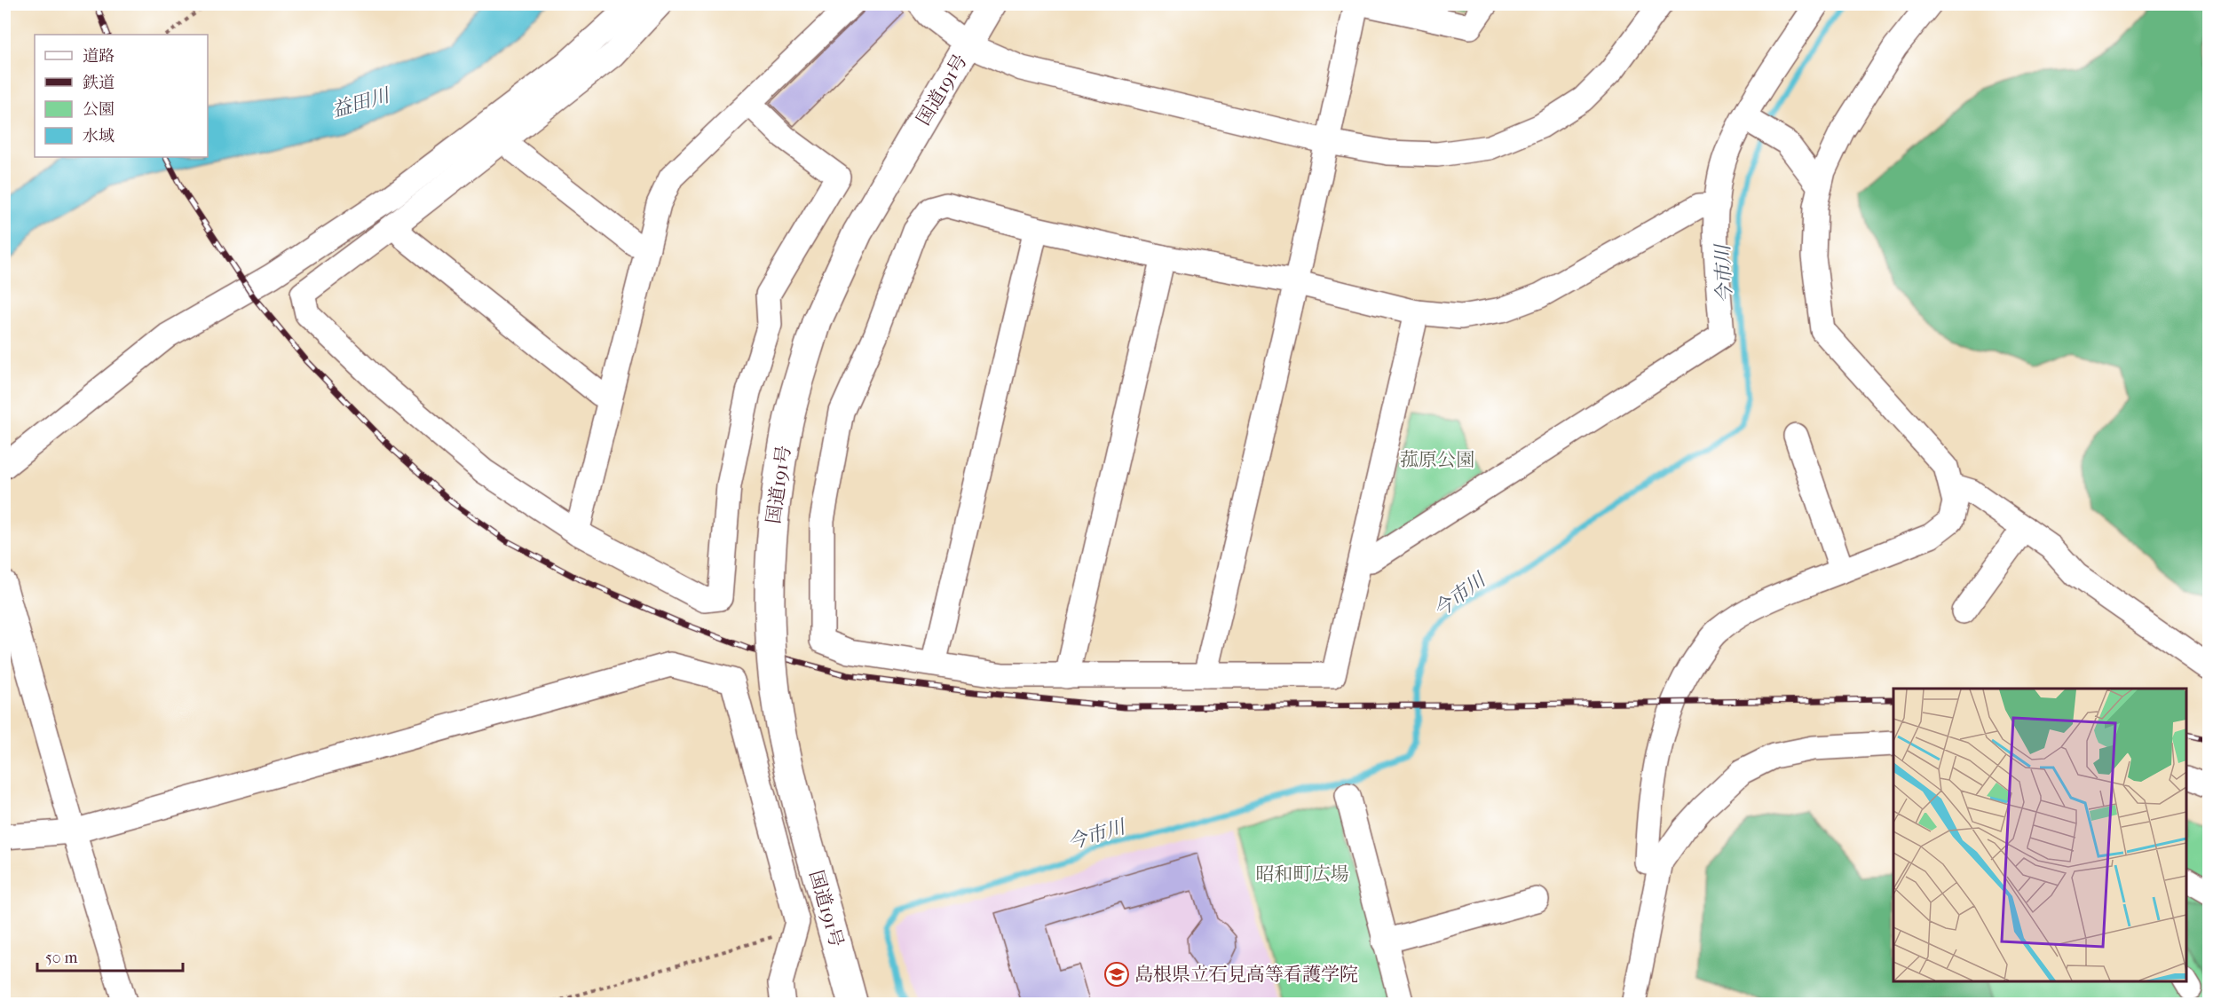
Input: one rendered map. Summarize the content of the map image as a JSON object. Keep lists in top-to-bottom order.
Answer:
{
  "streets": {
    "highway": ["国道191号"]
  },
  "water": ["益田川", "今市川"],
  "parks": ["菰原公園", "昭和町広場"],
  "places": {
    "school or university": ["島根県立石見高等看護学院"]
  },
  "legend": [
    "道路",
    "鉄道",
    "公園",
    "水域"
  ],
  "scale_bar": "50 m"
}
